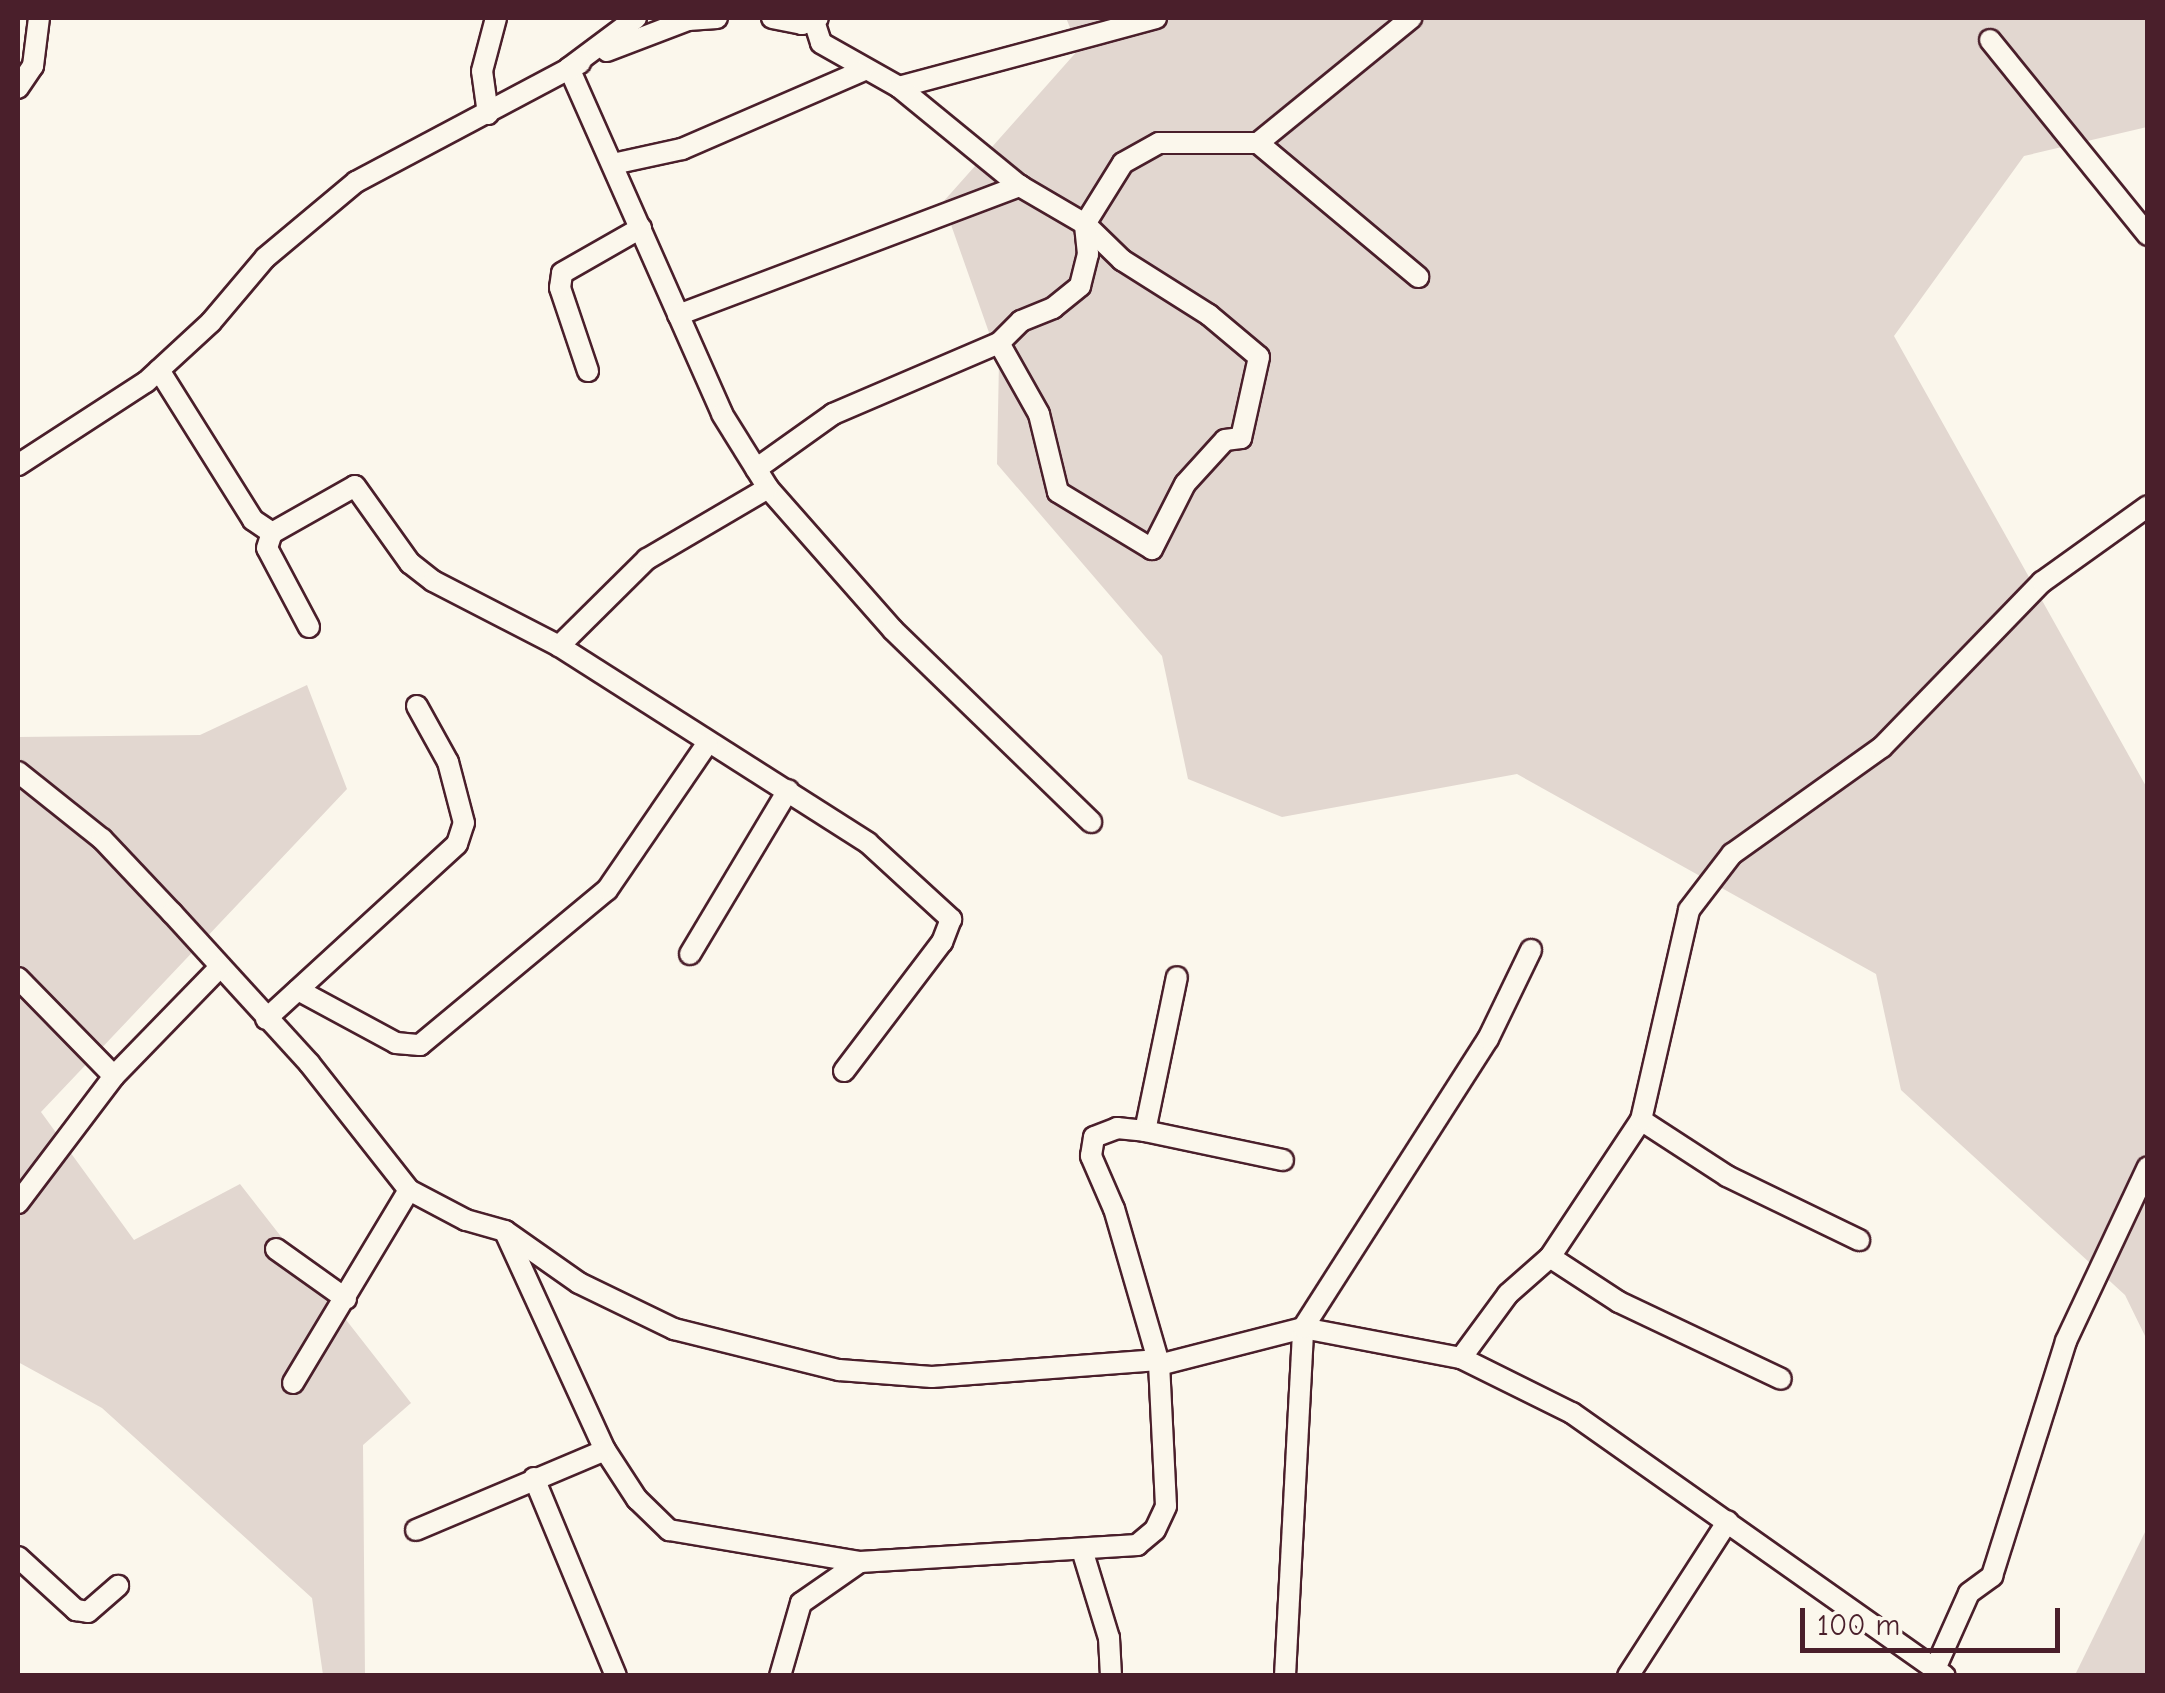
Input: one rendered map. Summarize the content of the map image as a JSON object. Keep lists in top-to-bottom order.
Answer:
{
  "scale_bar": "100 m"
}
